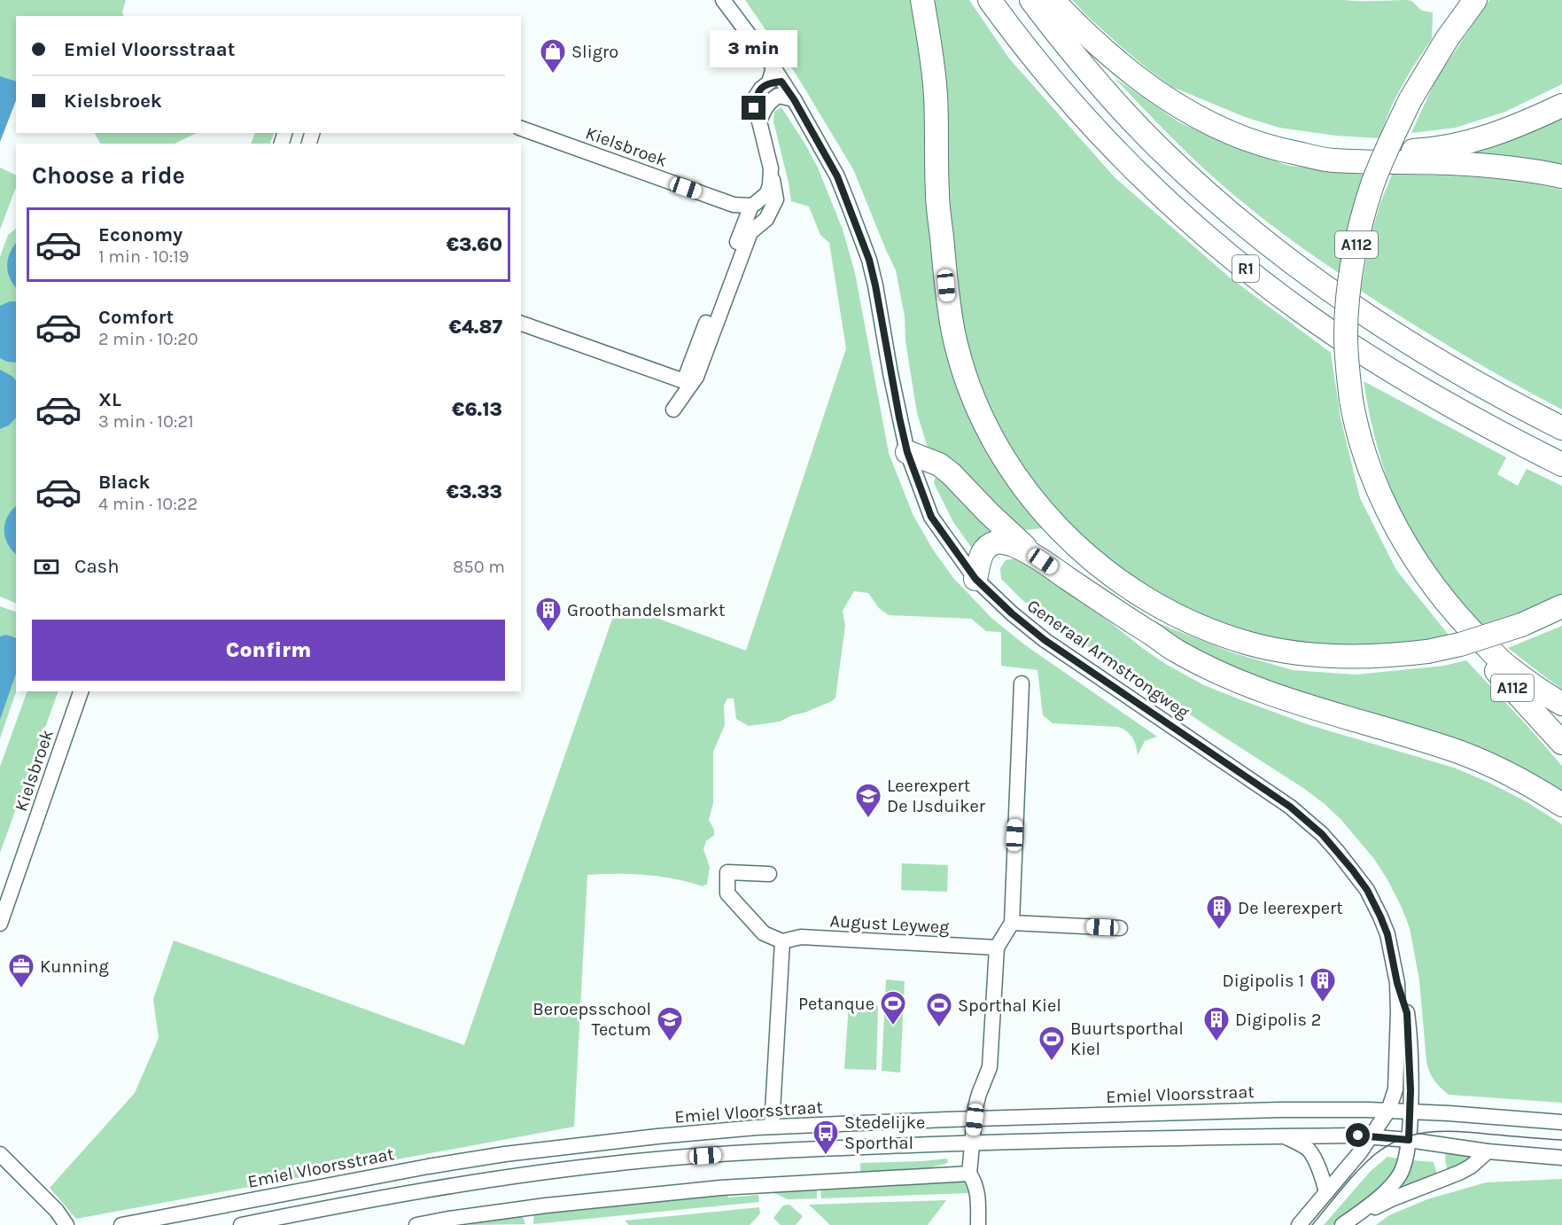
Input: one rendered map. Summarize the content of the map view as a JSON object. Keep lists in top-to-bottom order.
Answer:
{
  "streets": {
    "highway": ["A112", "R1"],
    "street": [
      "Kielsbroek",
      "Generaal Armstrongweg",
      "August Leyweg",
      "Emiel Vloorsstraat"
    ]
  },
  "crossings": [
    ["Generaal Armstrongweg", "Emiel Vloorsstraat"]
  ],
  "places": {
    "shop": ["Sligro"],
    "building": [
      "Groothandelsmarkt",
      "De leerexpert",
      "Digipolis 1",
      "Digipolis 2"
    ],
    "school or university": ["Leerexpert De IJsduiker", "Beroepsschool Tectum"],
    "office": ["Kunning"],
    "sports": ["Petanque", "Sporthal Kiel", "Buurtsporthal Kiel"],
    "bus stop": ["Stedelijke Sporthal"]
  },
  "page": {
    "banner": ["Emiel Vloorsstraat", "Kielsbroek"],
    "bubble": "3 min",
    "heading": "Choose a ride",
    "list": [
      {
        "name": "Economy",
        "note": "1 min · 10:19",
        "value": "€3.60"
      },
      {
        "name": "Comfort",
        "note": "2 min · 10:20",
        "value": "€4.87"
      },
      {
        "name": "XL",
        "note": "3 min · 10:21",
        "value": "€6.13"
      },
      {
        "name": "Black",
        "note": "4 min · 10:22",
        "value": "€3.33"
      }
    ],
    "pay": ["Cash", "850 m"],
    "buttons": "Confirm"
  }
}
